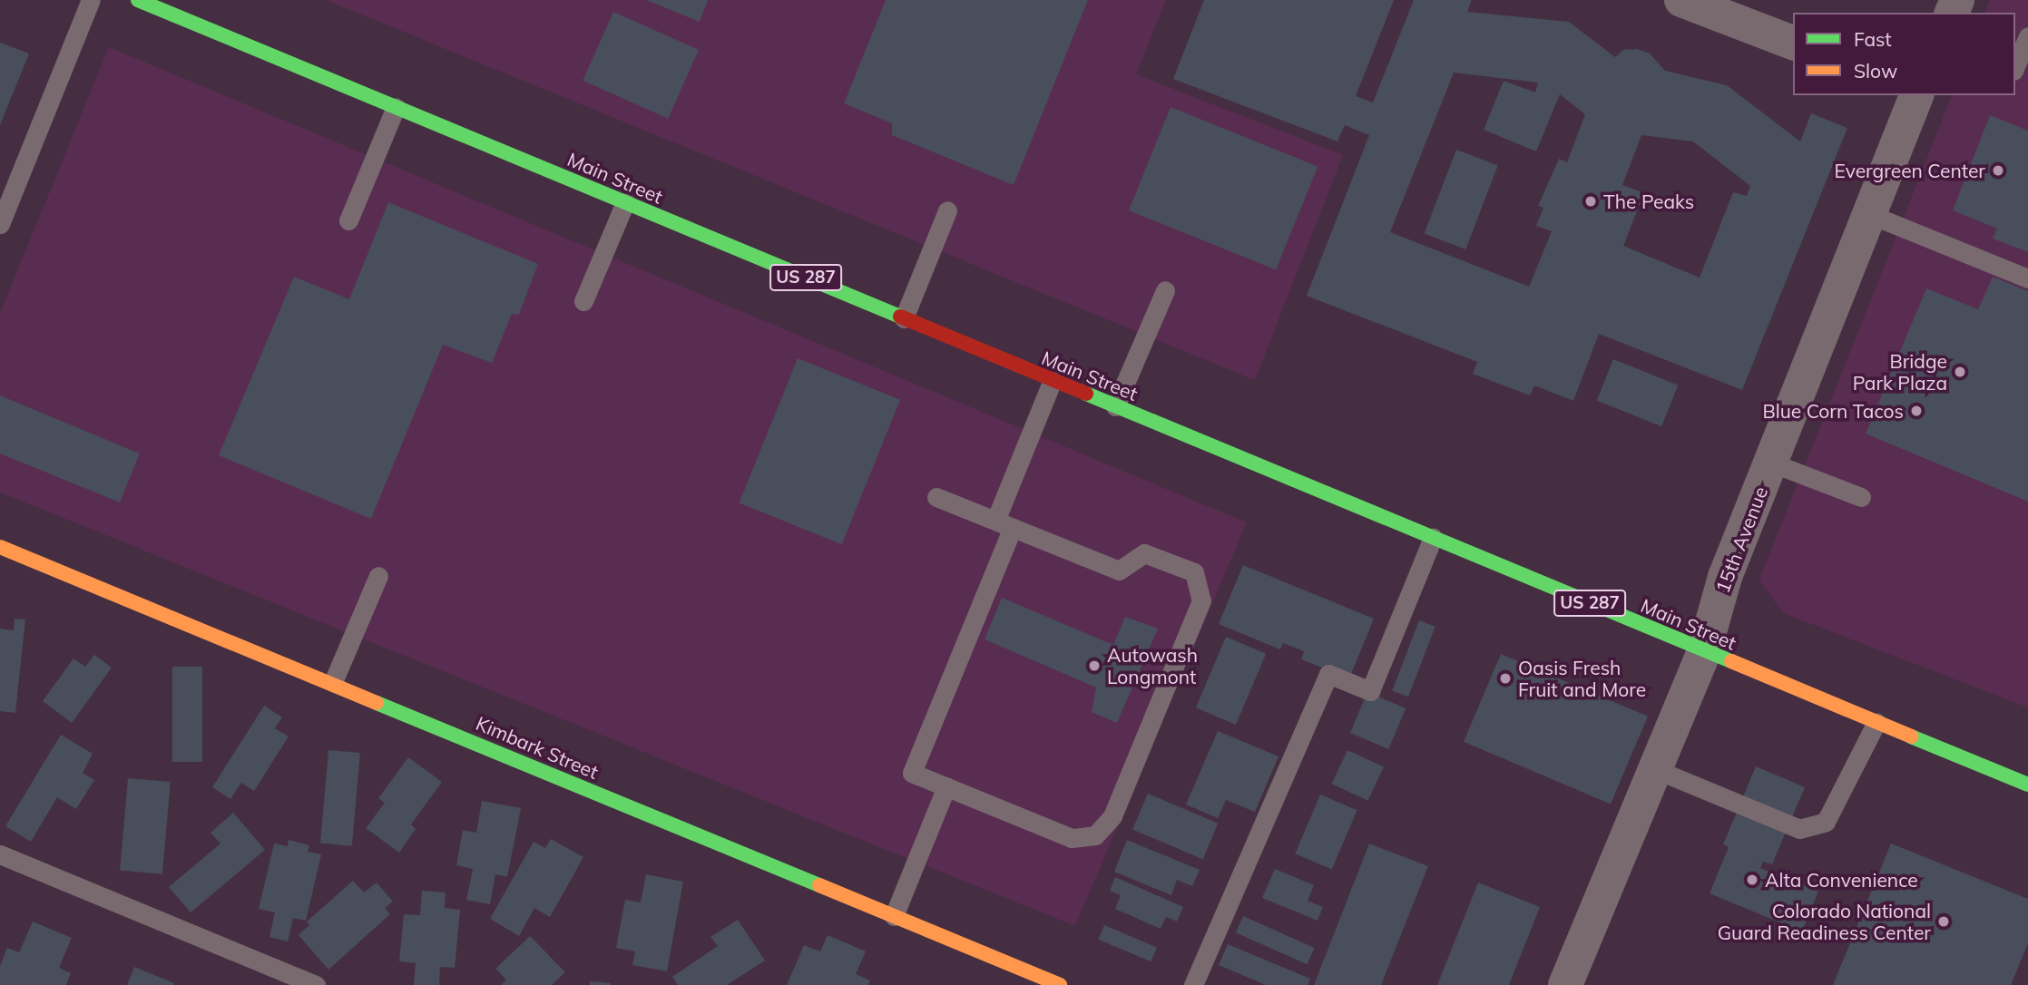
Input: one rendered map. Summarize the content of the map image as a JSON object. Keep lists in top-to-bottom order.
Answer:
{
  "streets": {
    "main road": ["Main Street", "US 287", "Kimbark Street"],
    "street": ["15th Avenue"]
  },
  "crossings": [
    ["Main Street", "15th Avenue"]
  ],
  "places": [
    "Evergreen Center",
    "The Peaks",
    "Bridge Park Plaza",
    "Blue Corn Tacos",
    "Autowash Longmont",
    "Oasis Fresh Fruit and More",
    "Alta Convenience",
    "Colorado National Guard Readiness Center"
  ],
  "legend": ["Fast", "Slow"]
}
